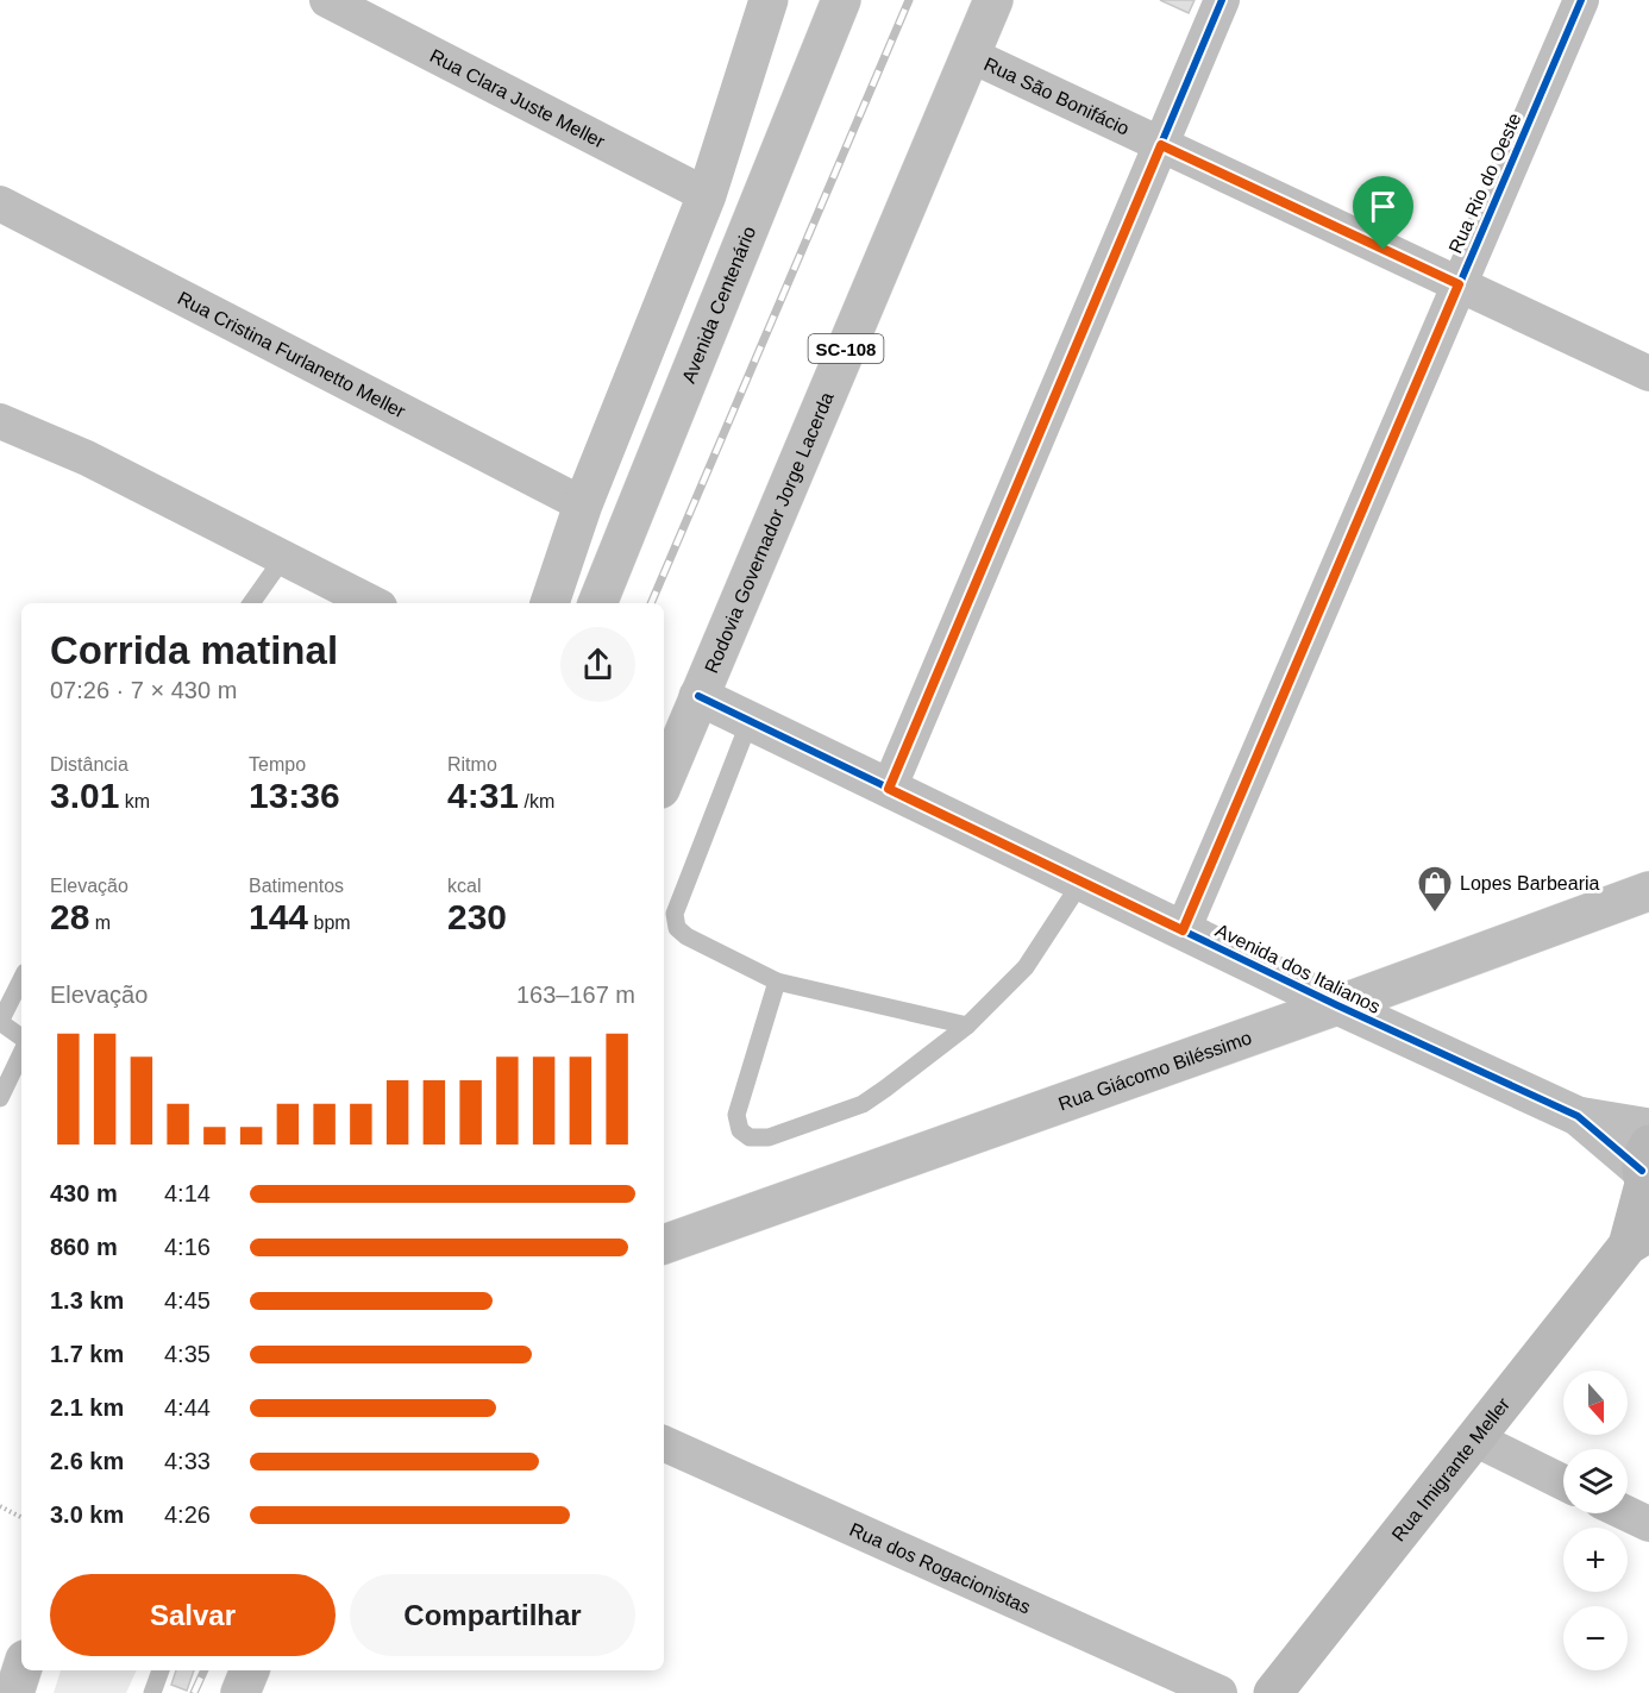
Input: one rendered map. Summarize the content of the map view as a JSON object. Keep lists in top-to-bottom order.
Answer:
{
  "streets": {
    "main road": [
      "Avenida Centenário",
      "SC-108",
      "Rodovia Governador Jorge Lacerda",
      "Avenida dos Italianos",
      "Rua Giácomo Biléssimo",
      "Rua Imigrante Meller"
    ],
    "street": [
      "Rua São Bonifácio",
      "Rua Clara Juste Meller",
      "Rua Rio do Oeste",
      "Rua Cristina Furlanetto Meller",
      "Rua dos Rogacionistas"
    ]
  },
  "crossings": [
    ["Rua São Bonifácio", "Rua Rio do Oeste"],
    ["Rua São Bonifácio", "Rodovia Governador Jorge Lacerda"],
    ["Rua Rio do Oeste", "Avenida dos Italianos"],
    ["Rodovia Governador Jorge Lacerda", "Avenida dos Italianos"],
    ["Avenida dos Italianos", "Rua Giácomo Biléssimo"],
    ["Avenida dos Italianos", "Rua Imigrante Meller"]
  ],
  "places": {
    "shop": ["Lopes Barbearia"]
  },
  "north": "bottom",
  "page": {
    "heading": ["Corrida matinal", "07:26 · 7 × 430 m"],
    "stats": [
      ["Distância", "3.01 km"],
      ["Tempo", "13:36"],
      ["Ritmo", "4:31 /km"],
      ["Elevação", "28 m"],
      ["Batimentos", "144 bpm"],
      ["kcal", "230"]
    ],
    "chart": ["Elevação", "163–167 m"],
    "list": [
      {
        "name": "430 m",
        "note": "4:14"
      },
      {
        "name": "860 m",
        "note": "4:16"
      },
      {
        "name": "1.3 km",
        "note": "4:45"
      },
      {
        "name": "1.7 km",
        "note": "4:35"
      },
      {
        "name": "2.1 km",
        "note": "4:44"
      },
      {
        "name": "2.6 km",
        "note": "4:33"
      },
      {
        "name": "3.0 km",
        "note": "4:26"
      }
    ],
    "map_buttons": ["+", "−"],
    "buttons": ["Salvar", "Compartilhar"]
  }
}
